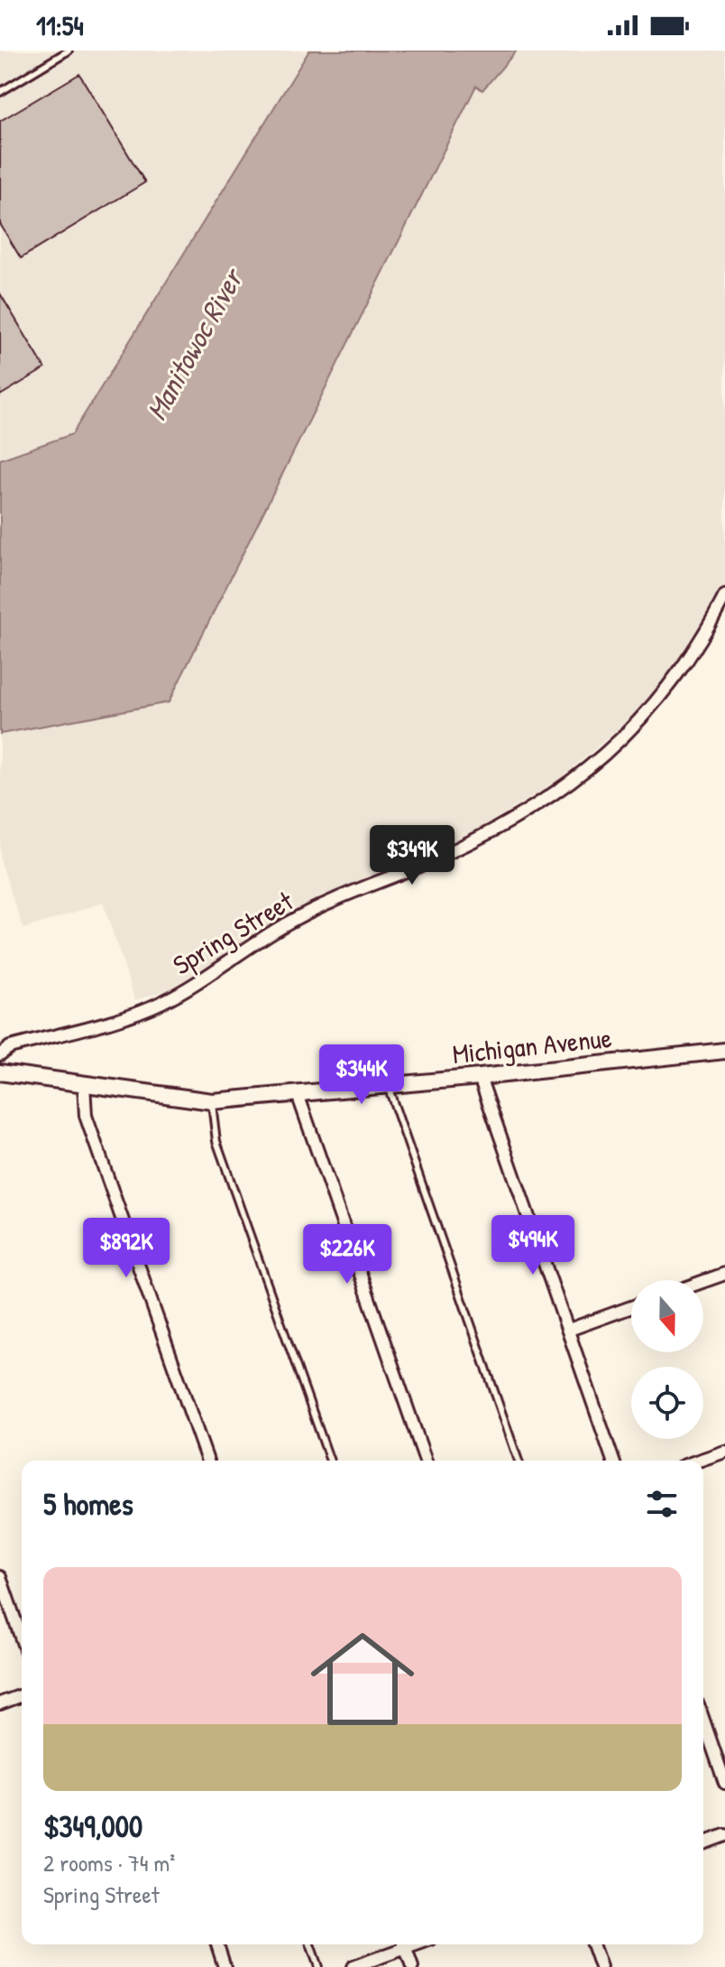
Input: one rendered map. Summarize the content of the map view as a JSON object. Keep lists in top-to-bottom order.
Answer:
{
  "streets": {
    "street": ["Spring Street", "Michigan Avenue"]
  },
  "water": ["Manitowoc River"],
  "north": "bottom",
  "page": {
    "status": "11:54",
    "price": [
      "$349K",
      "$344K",
      "$494K",
      "$892K",
      "$226K"
    ],
    "heading": "5 homes",
    "list": [
      {
        "name": "$349,000",
        "note": "2 rooms · 74 m² · Spring Street"
      }
    ]
  }
}
